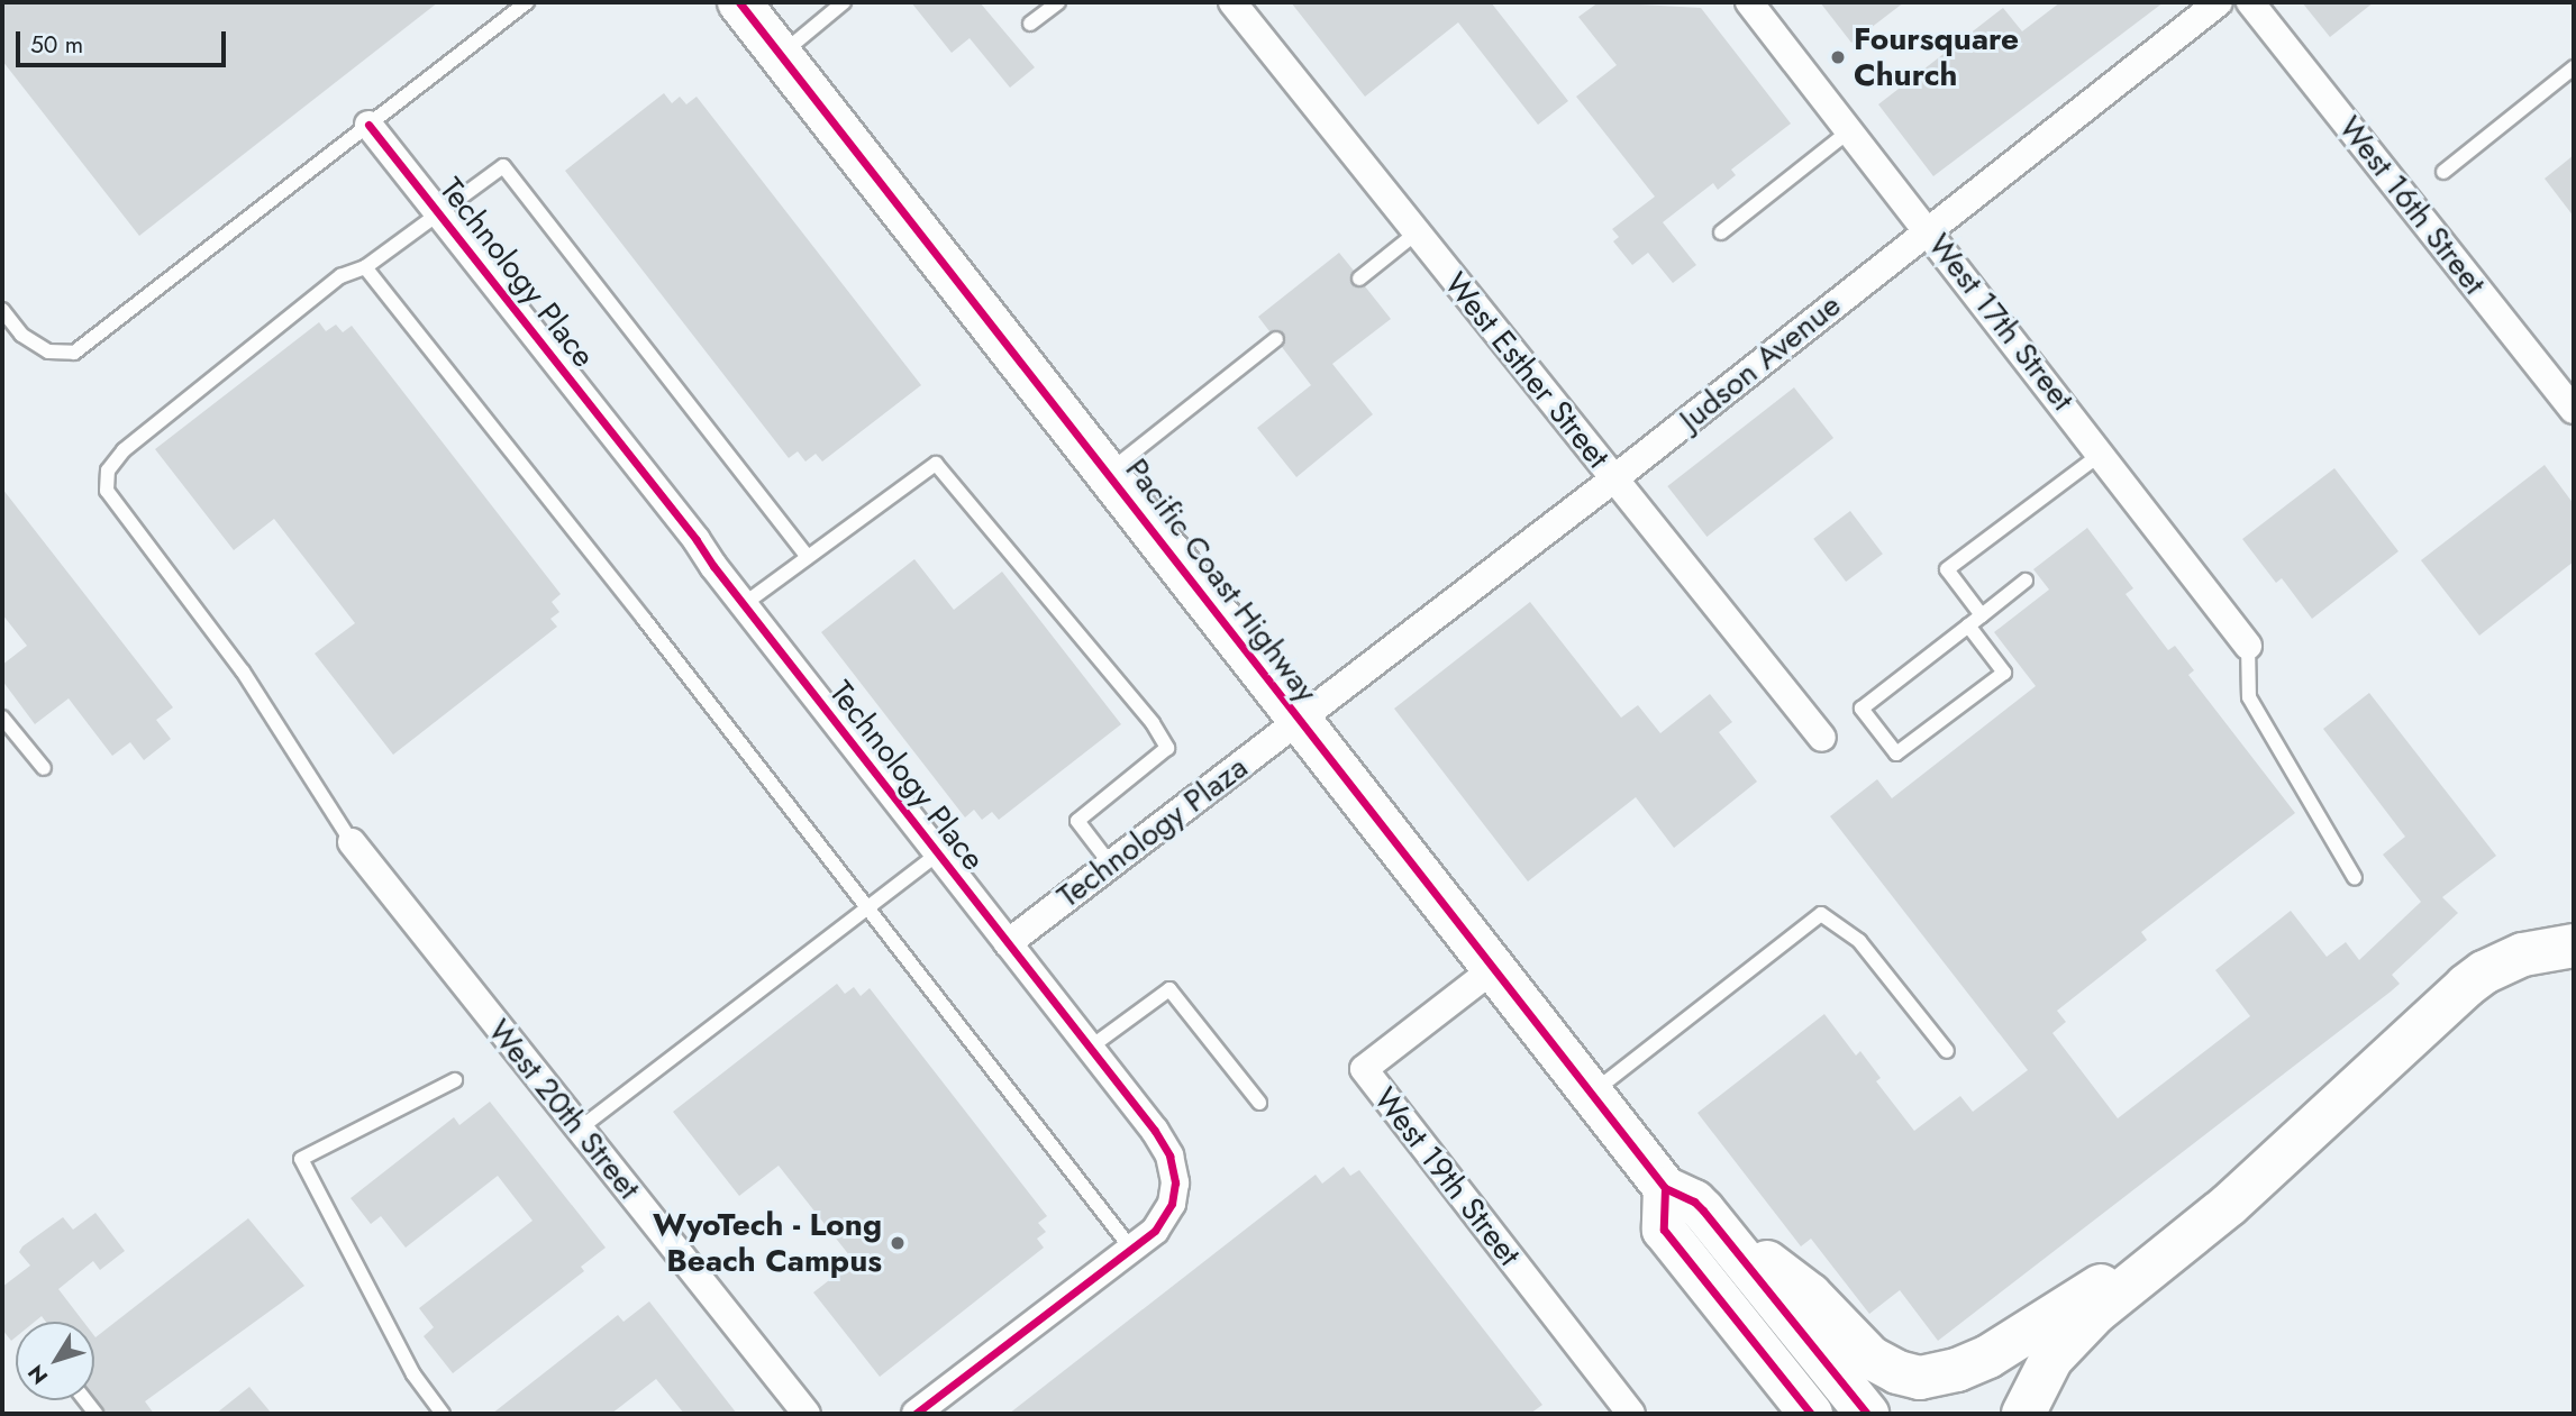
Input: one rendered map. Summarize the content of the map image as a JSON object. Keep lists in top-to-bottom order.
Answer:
{
  "streets": {
    "highway": ["Pacific Coast Highway"],
    "street": [
      "West 16th Street",
      "Technology Place",
      "West 17th Street",
      "Judson Avenue",
      "West Esther Street",
      "Technology Plaza",
      "West 20th Street",
      "West 19th Street"
    ]
  },
  "crossings": [
    ["Technology Place", "Technology Plaza"],
    ["West 17th Street", "Judson Avenue"],
    ["Judson Avenue", "West Esther Street"],
    ["Judson Avenue", "Pacific Coast Highway"],
    ["Judson Avenue", "Technology Plaza"],
    ["Pacific Coast Highway", "Technology Plaza"],
    ["Pacific Coast Highway", "West 19th Street"]
  ],
  "places": ["Foursquare Church", "WyoTech - Long Beach Campus"],
  "scale_bar": "50 m",
  "north": "bottom left"
}
